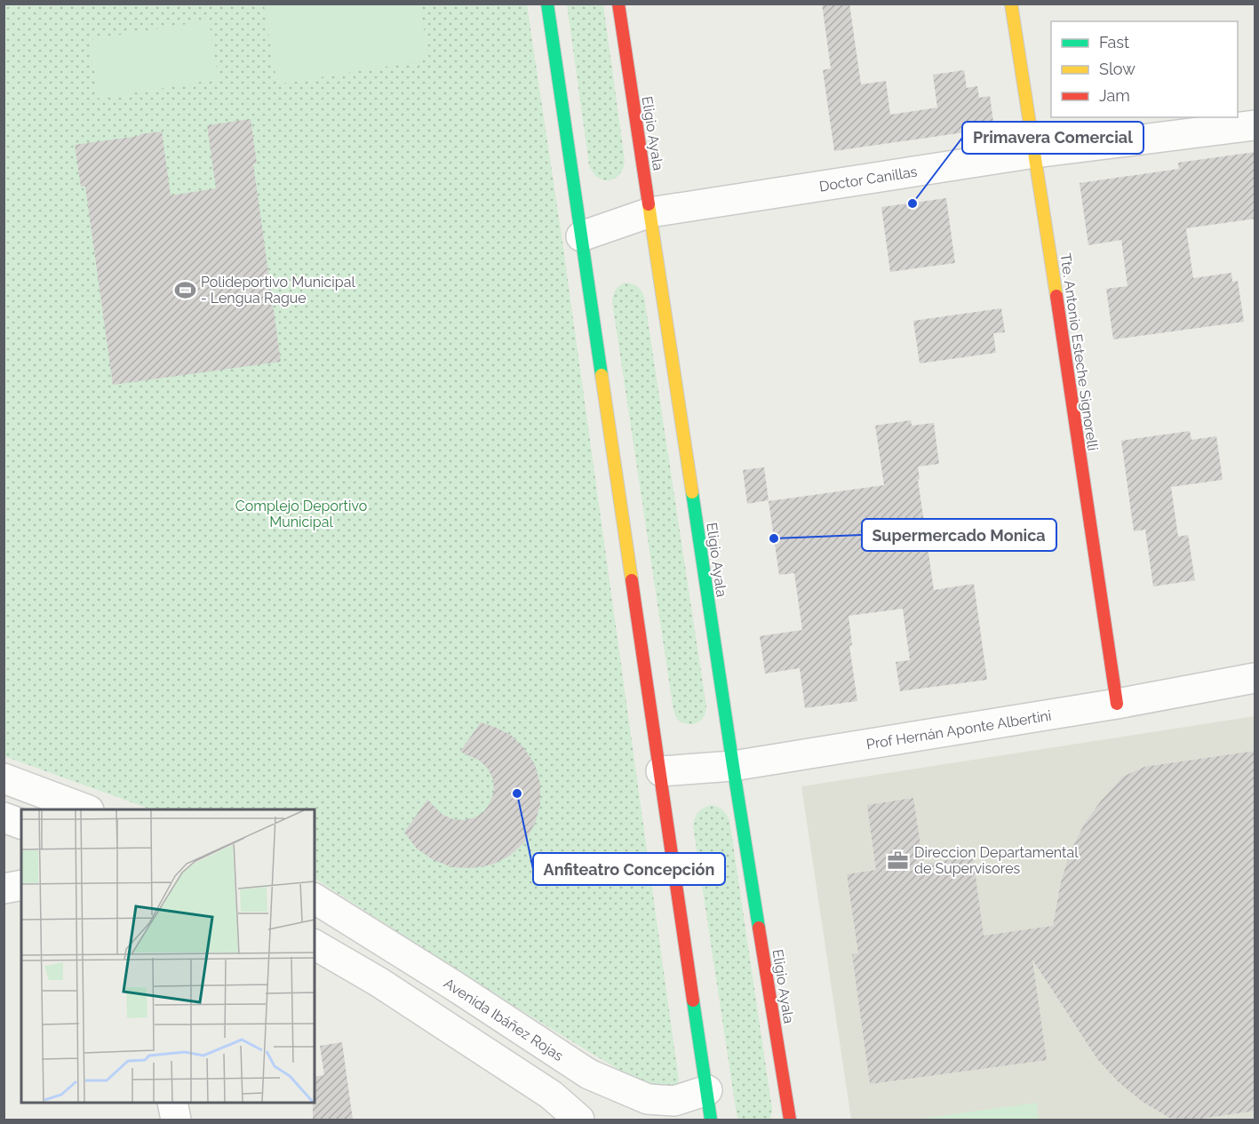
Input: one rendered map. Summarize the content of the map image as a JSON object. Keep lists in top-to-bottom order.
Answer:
{
  "streets": {
    "street": [
      "Eligio Ayala",
      "Doctor Canillas",
      "Tte. Antonio Esteche Signorelli",
      "Prof Hernán Aponte Albertini",
      "Avenida Ibáñez Rojas"
    ]
  },
  "crossings": [
    ["Eligio Ayala", "Doctor Canillas"],
    ["Eligio Ayala", "Prof Hernán Aponte Albertini"],
    ["Doctor Canillas", "Tte. Antonio Esteche Signorelli"],
    ["Tte. Antonio Esteche Signorelli", "Prof Hernán Aponte Albertini"]
  ],
  "parks": ["Complejo Deportivo Municipal"],
  "places": {
    "other": ["Primavera Comercial", "Supermercado Monica", "Anfiteatro Concepción"],
    "sports": ["Polideportivo Municipal - Lengua Rague"],
    "office": ["Direccion Departamental de Supervisores"]
  },
  "legend": ["Fast", "Slow", "Jam"]
}
